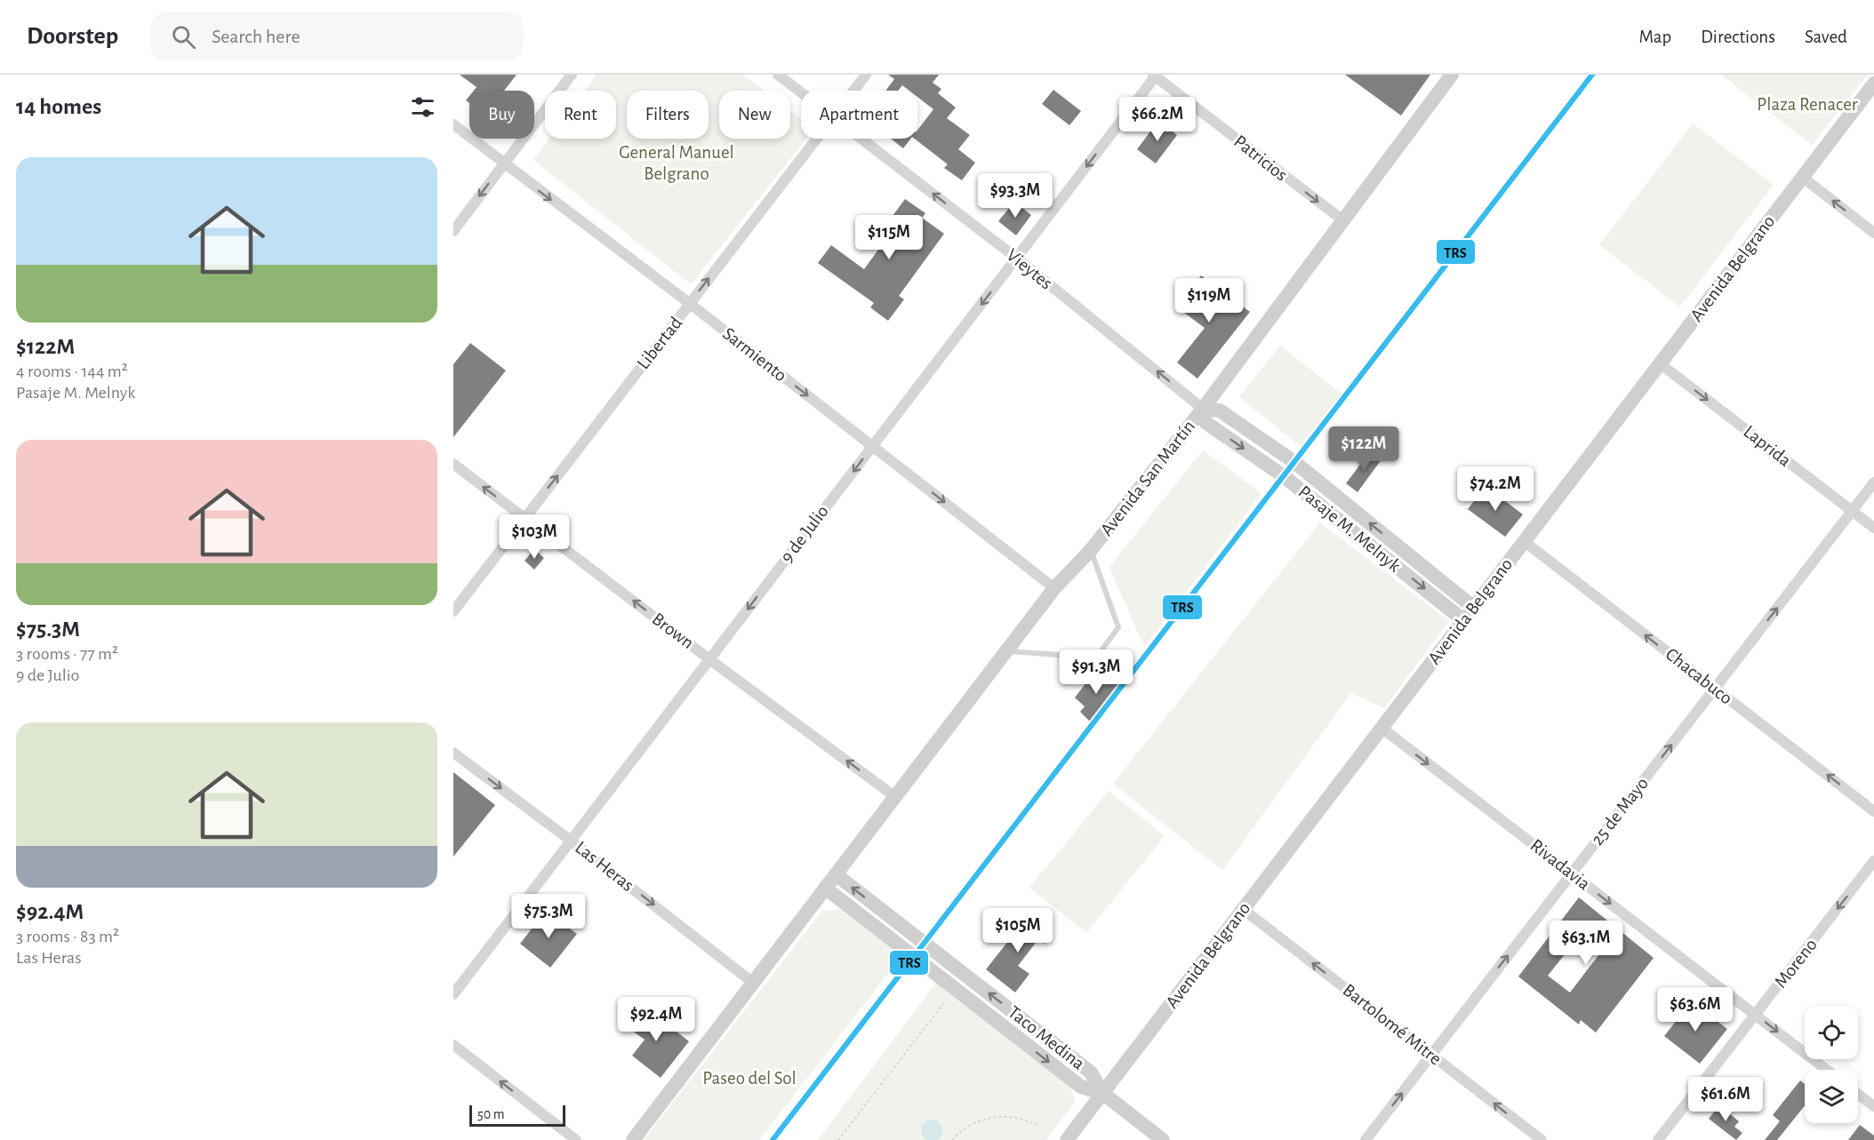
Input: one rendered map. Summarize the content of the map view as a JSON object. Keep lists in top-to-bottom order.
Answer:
{
  "streets": {
    "main road": [
      "Avenida Belgrano",
      "Avenida San Martín",
      "Pasaje M. Melnyk",
      "Taco Medina"
    ],
    "street": [
      "Patricios",
      "Vieytes",
      "Libertad",
      "Sarmiento",
      "Laprida",
      "9 de Julio",
      "Brown",
      "Chacabuco",
      "25 de Mayo",
      "Rivadavia",
      "Las Heras",
      "Moreno",
      "Bartolomé Mitre"
    ]
  },
  "crossings": [
    ["Patricios", "Avenida San Martín"],
    ["Patricios", "9 de Julio"],
    ["Avenida Belgrano", "Laprida"],
    ["Avenida Belgrano", "Pasaje M. Melnyk"],
    ["Avenida Belgrano", "Chacabuco"],
    ["Avenida Belgrano", "Rivadavia"],
    ["Avenida Belgrano", "Bartolomé Mitre"],
    ["Avenida Belgrano", "Taco Medina"],
    ["Vieytes", "Avenida San Martín"],
    ["Vieytes", "Pasaje M. Melnyk"],
    ["Vieytes", "9 de Julio"],
    ["Libertad", "Sarmiento"],
    ["Libertad", "Brown"],
    ["Sarmiento", "Avenida San Martín"],
    ["Sarmiento", "9 de Julio"],
    ["Laprida", "25 de Mayo"],
    ["Avenida San Martín", "Pasaje M. Melnyk"],
    ["Avenida San Martín", "Brown"],
    ["Avenida San Martín", "Las Heras"],
    ["Avenida San Martín", "Taco Medina"],
    ["9 de Julio", "Brown"],
    ["9 de Julio", "Las Heras"],
    ["Chacabuco", "25 de Mayo"],
    ["25 de Mayo", "Rivadavia"],
    ["25 de Mayo", "Bartolomé Mitre"],
    ["Rivadavia", "Moreno"]
  ],
  "one_way": [
    "Patricios",
    "Vieytes",
    "Libertad",
    "Sarmiento",
    "Laprida",
    "9 de Julio",
    "Brown",
    "Chacabuco",
    "25 de Mayo",
    "Rivadavia",
    "Las Heras",
    "Moreno",
    "Bartolomé Mitre"
  ],
  "parks": ["Plaza Renacer", "General Manuel Belgrano", "Paseo del Sol"],
  "lines": ["transit line TRS"],
  "scale_bar": "50 m",
  "page": {
    "header": "Doorstep",
    "search": "Search here",
    "nav": ["Map", "Directions", "Saved"],
    "heading": "14 homes",
    "chip": [
      "Buy",
      "Rent",
      "Filters",
      "New",
      "Apartment"
    ],
    "price": [
      "$66.2M",
      "$93.3M",
      "$115M",
      "$119M",
      "$122M",
      "$74.2M",
      "$103M",
      "$91.3M",
      "$75.3M",
      "$105M",
      "$63.1M",
      "$63.6M",
      "$92.4M",
      "$61.6M"
    ],
    "list": [
      {
        "name": "$122M",
        "note": "4 rooms · 144 m² · Pasaje M. Melnyk"
      },
      {
        "name": "$75.3M",
        "note": "3 rooms · 77 m² · 9 de Julio"
      },
      {
        "name": "$92.4M",
        "note": "3 rooms · 83 m² · Las Heras"
      }
    ],
    "scale": "50 m"
  }
}
